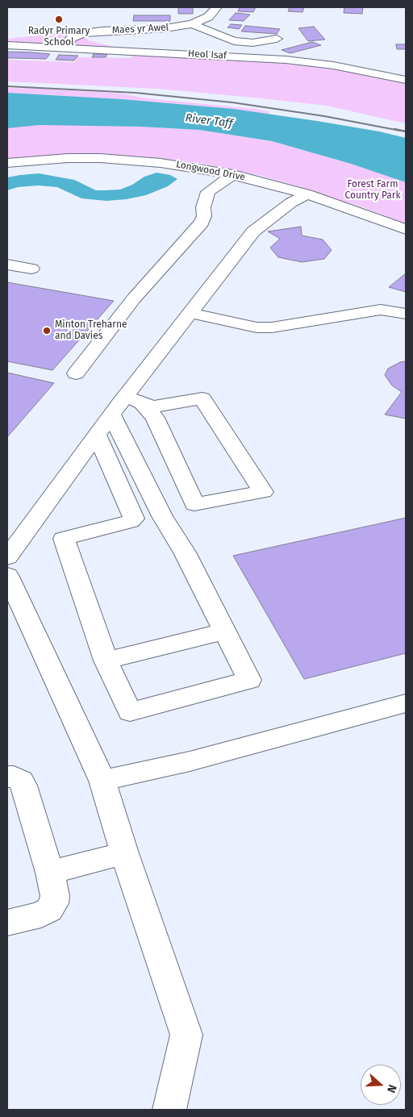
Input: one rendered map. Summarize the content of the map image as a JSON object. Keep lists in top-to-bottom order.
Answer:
{
  "streets": {
    "street": ["Maes yr Awel", "Heol Isaf", "Longwood Drive"]
  },
  "crossings": [
    ["Maes yr Awel", "Heol Isaf"]
  ],
  "water": ["River Taff"],
  "parks": ["Forest Farm Country Park"],
  "places": ["Radyr Primary School", "Minton Treharne and Davies"],
  "north": "right"
}
